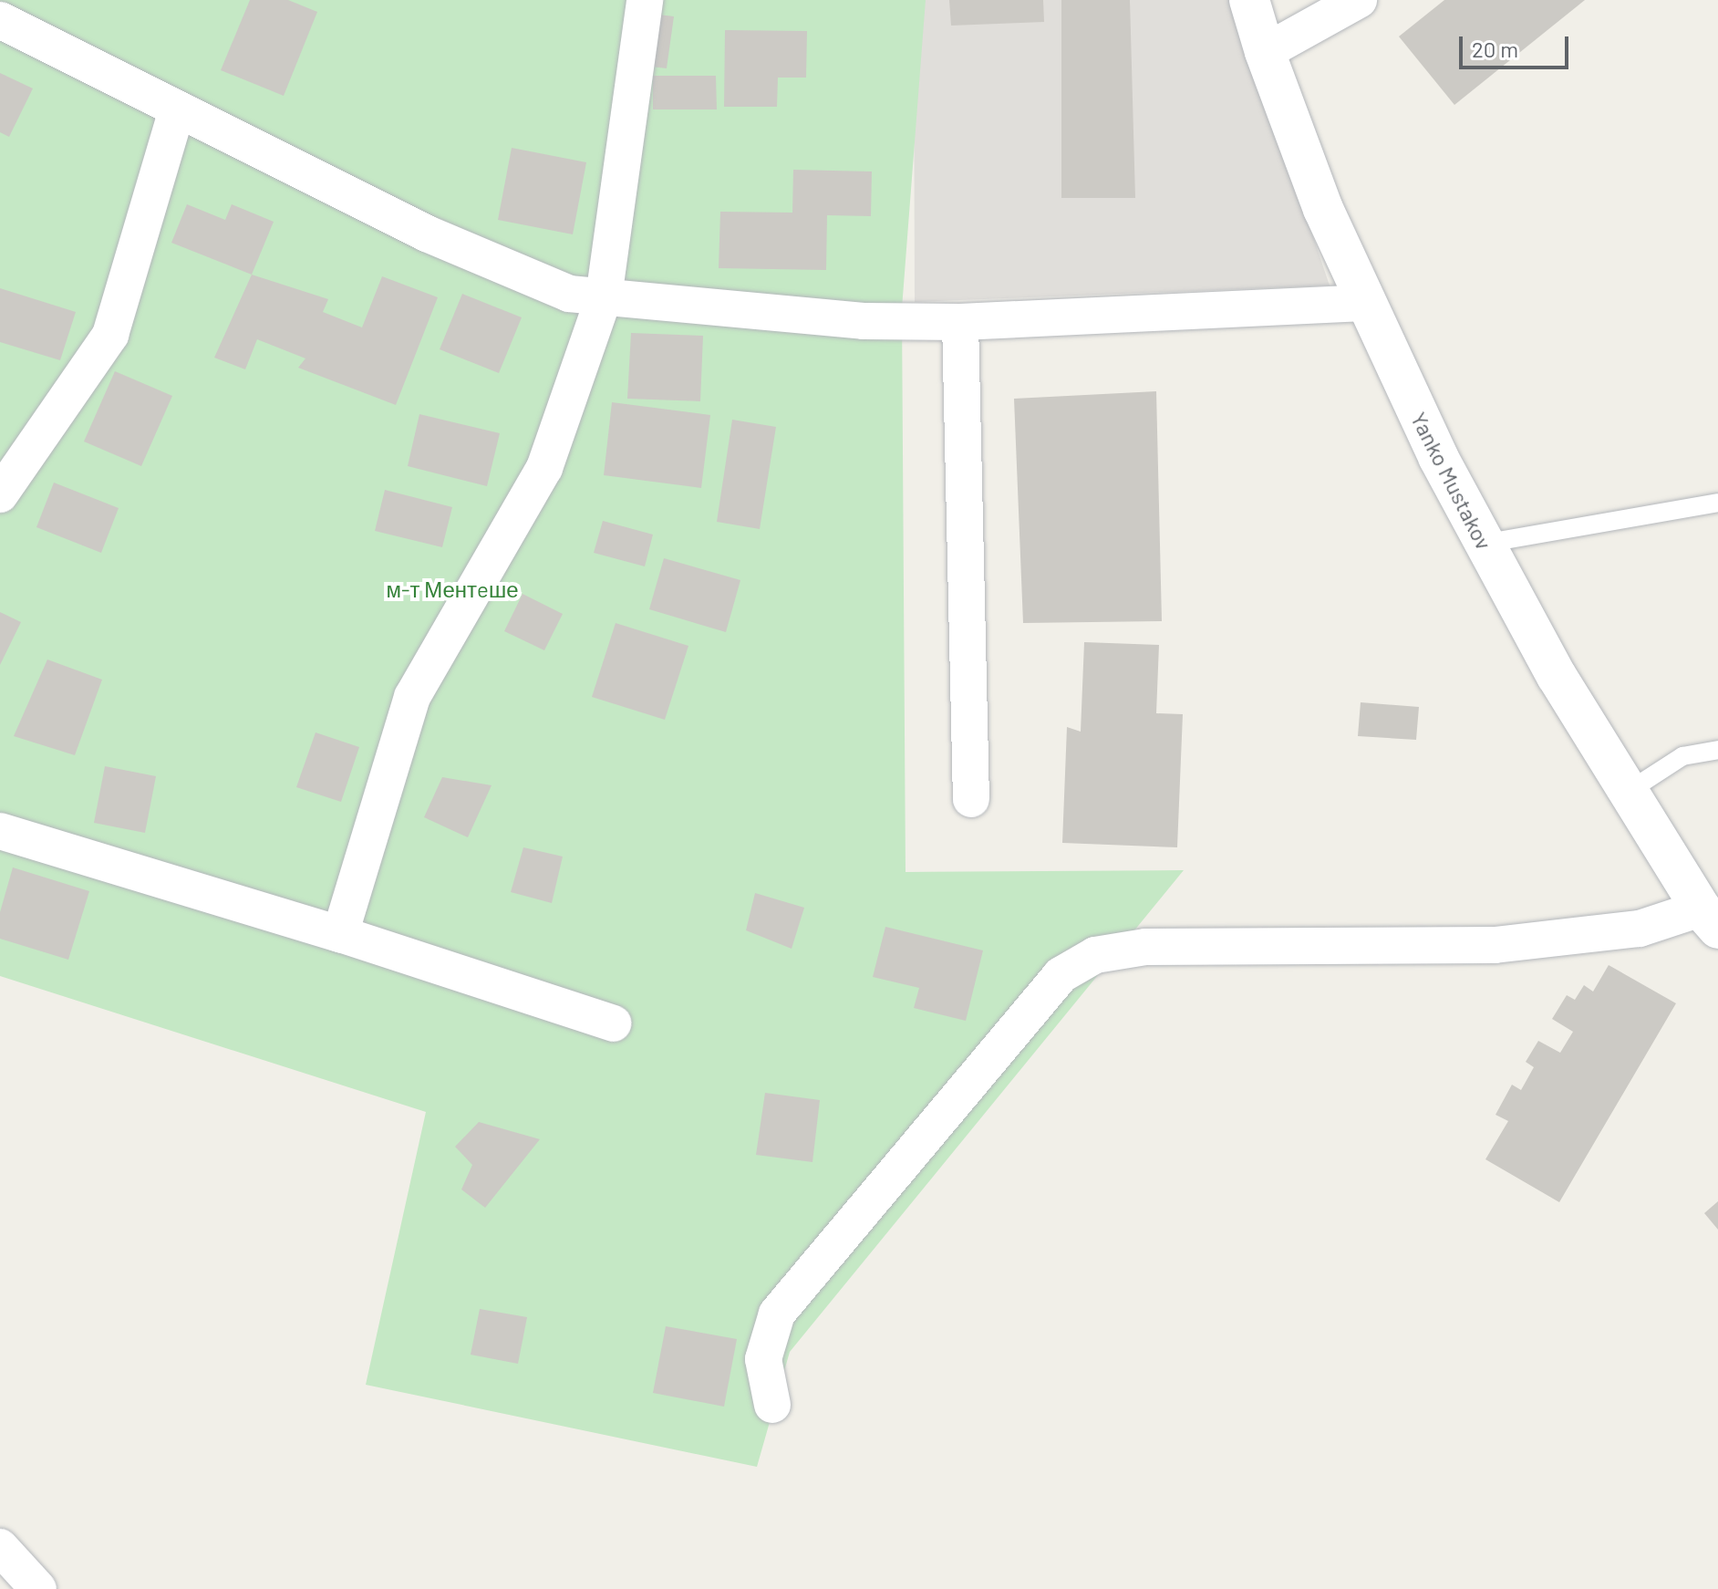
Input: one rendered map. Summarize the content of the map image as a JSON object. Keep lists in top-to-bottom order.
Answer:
{
  "streets": {
    "street": ["Yanko Mustakov"]
  },
  "parks": ["м-т Ментeше"],
  "scale_bar": "20 m"
}
